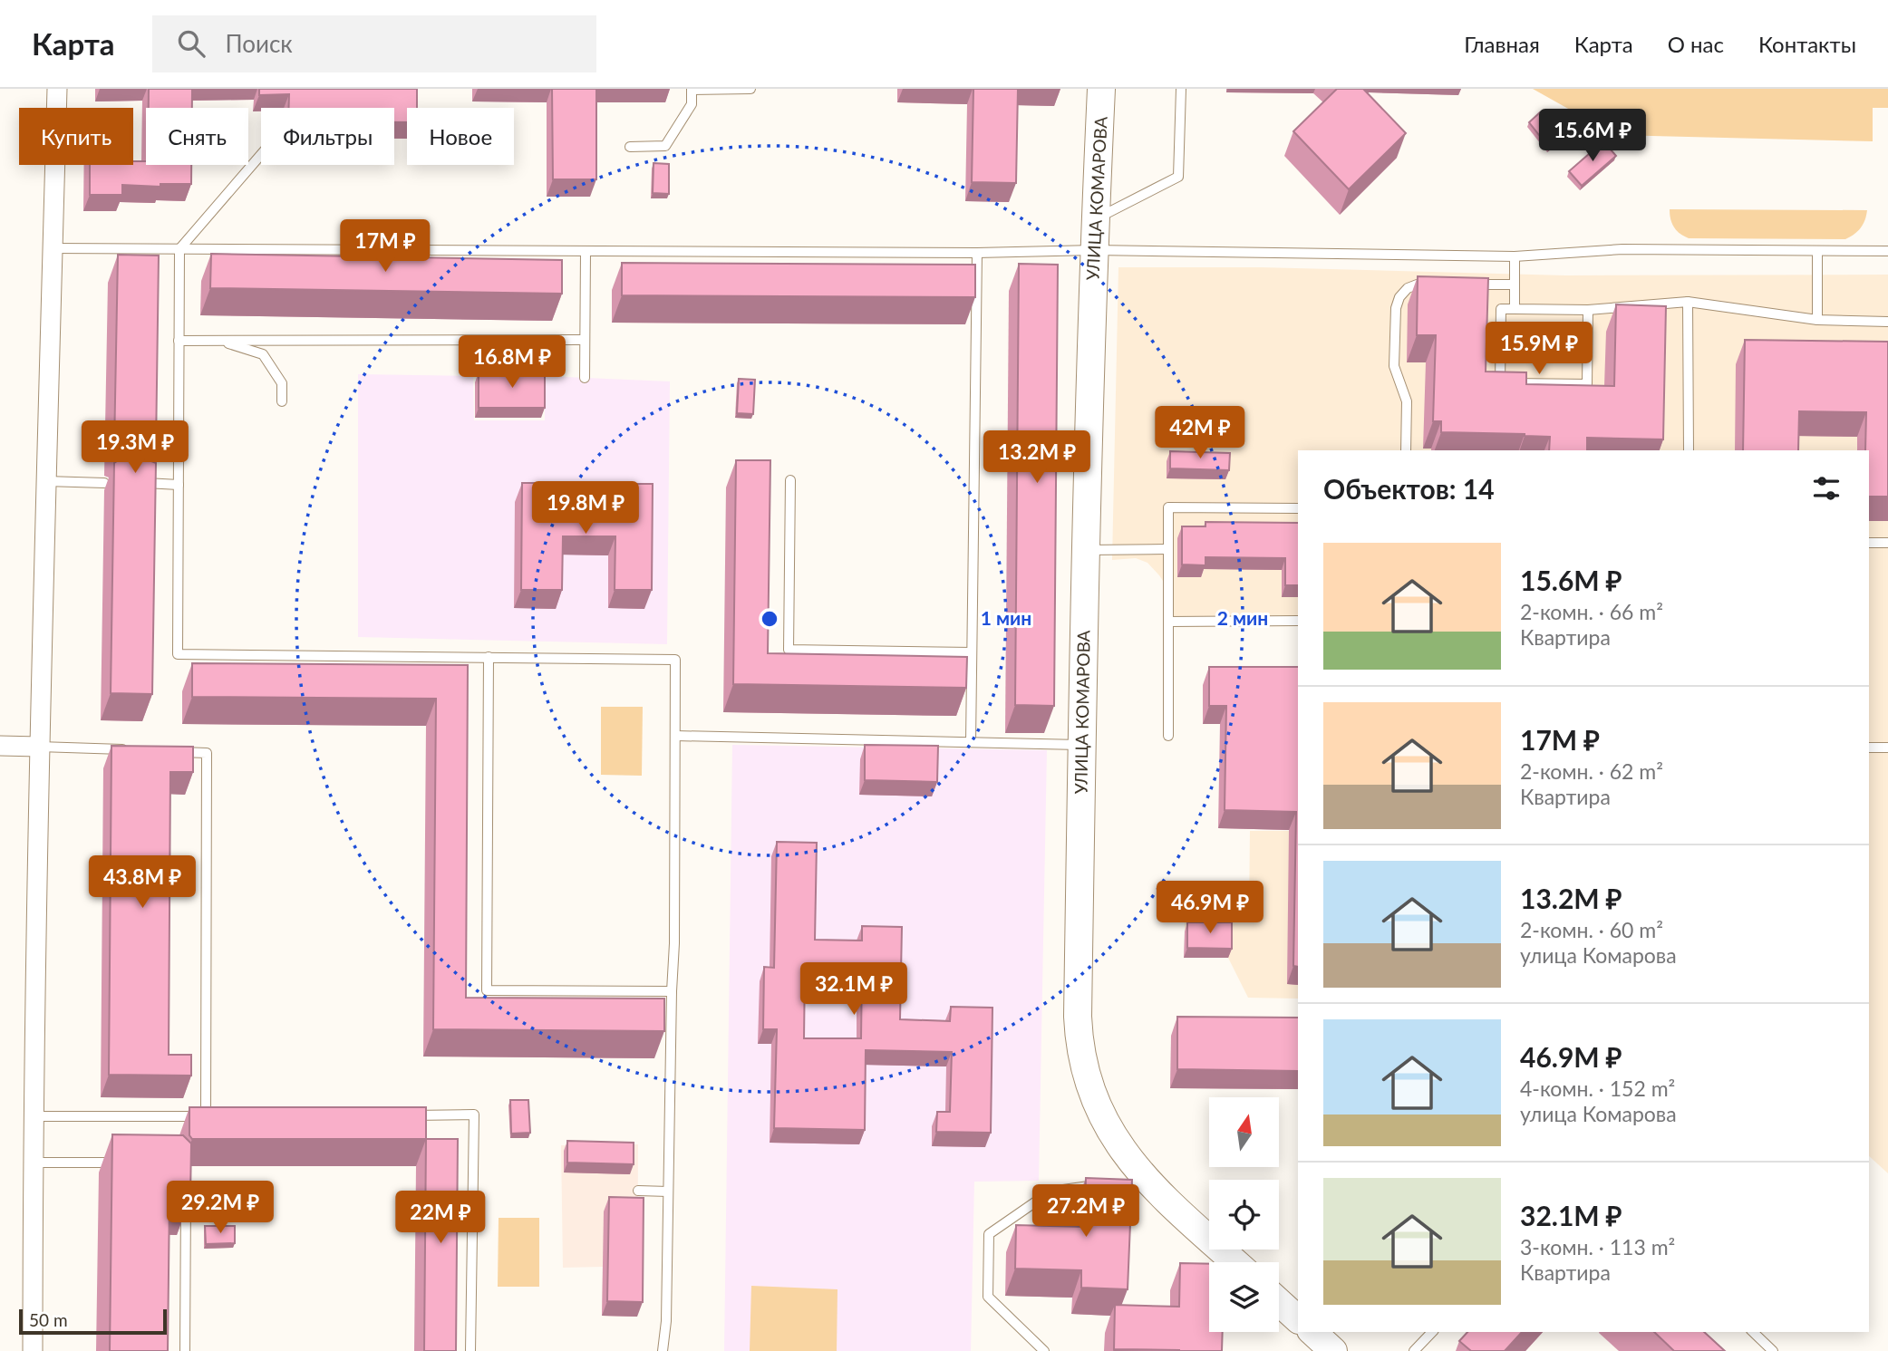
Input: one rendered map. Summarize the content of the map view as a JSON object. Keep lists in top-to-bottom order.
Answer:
{
  "streets": {
    "street": ["УЛИЦА КОМАРОВА"]
  },
  "scale_bar": "50 m",
  "north": "top",
  "page": {
    "header": "Карта",
    "search": "Поиск",
    "nav": [
      "Главная",
      "Карта",
      "О нас",
      "Контакты"
    ],
    "chip": [
      "Купить",
      "Снять",
      "Фильтры",
      "Новое"
    ],
    "price": [
      "15.6M ₽",
      "17M ₽",
      "15.9M ₽",
      "16.8M ₽",
      "42M ₽",
      "19.3M ₽",
      "13.2M ₽",
      "19.8M ₽",
      "43.8M ₽",
      "46.9M ₽",
      "32.1M ₽",
      "29.2M ₽",
      "27.2M ₽",
      "22M ₽"
    ],
    "heading": "Объектов: 14",
    "list": [
      {
        "name": "15.6M ₽",
        "note": "2-комн. · 66 m² · Квартира"
      },
      {
        "name": "17M ₽",
        "note": "2-комн. · 62 m² · Квартира"
      },
      {
        "name": "13.2M ₽",
        "note": "2-комн. · 60 m² · улица Комарова"
      },
      {
        "name": "46.9M ₽",
        "note": "4-комн. · 152 m² · улица Комарова"
      },
      {
        "name": "32.1M ₽",
        "note": "3-комн. · 113 m² · Квартира"
      }
    ],
    "scale": "50 m"
  },
  "rings": ["1 мин", "2 мин"]
}
